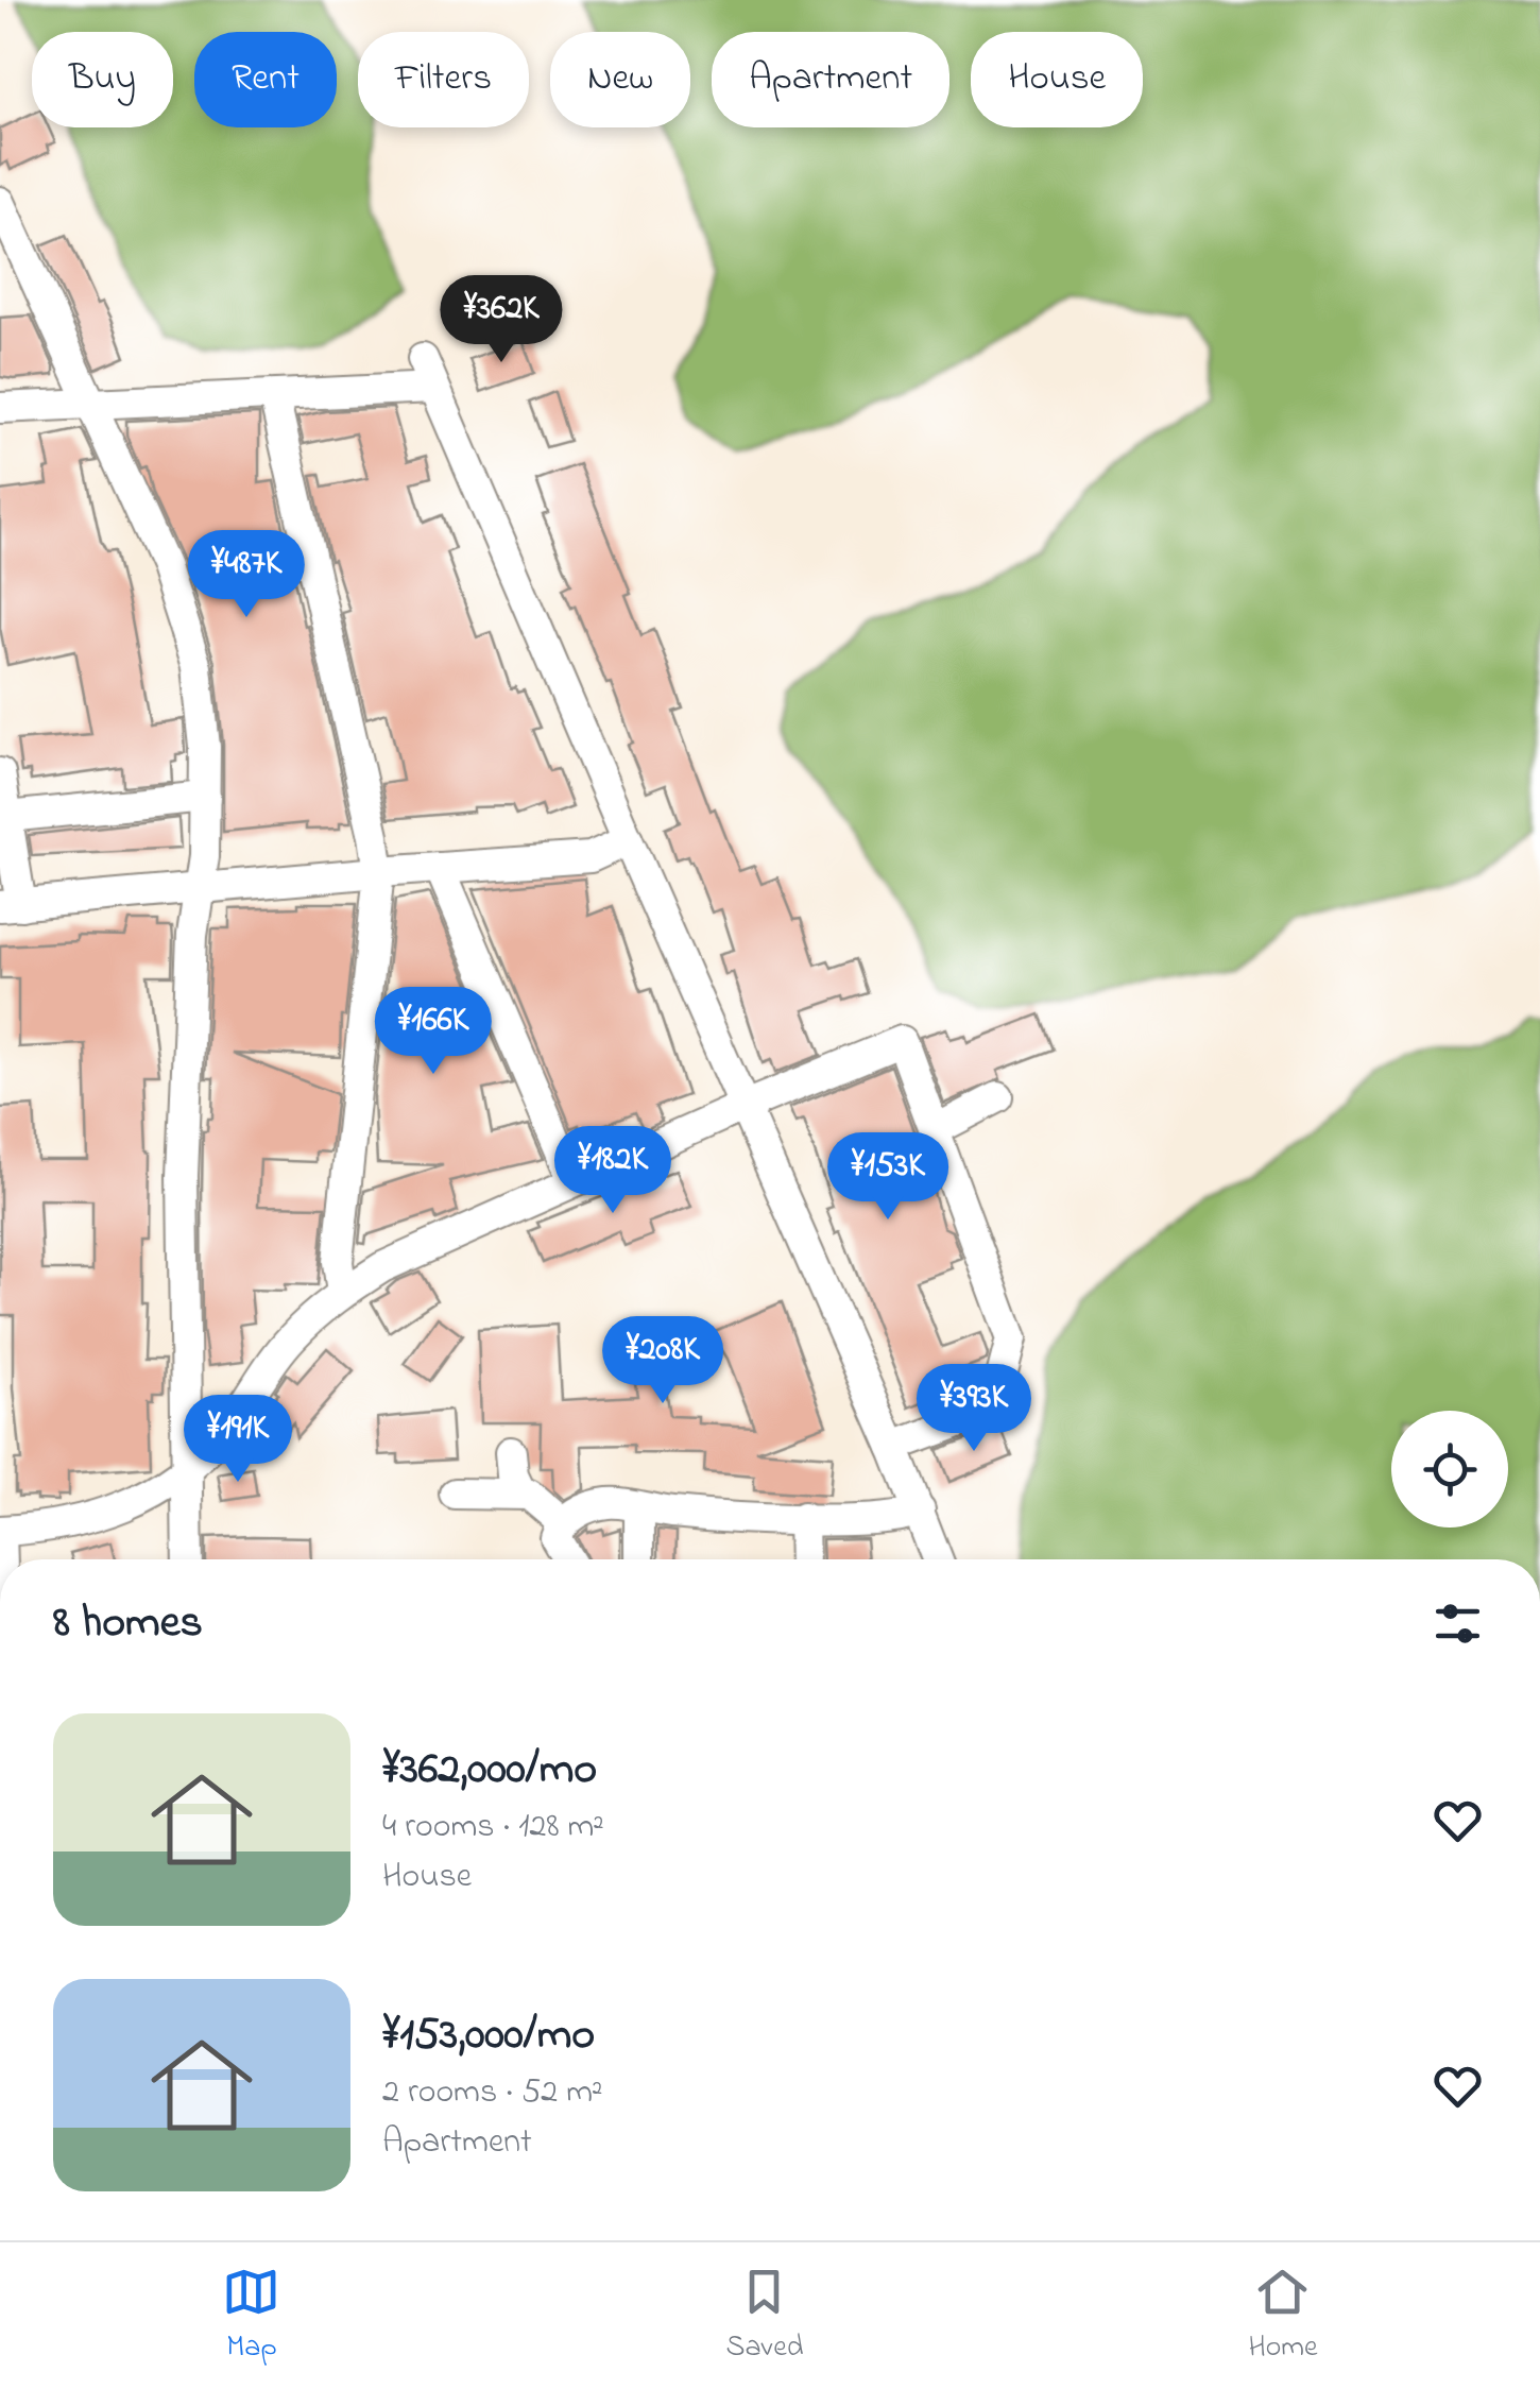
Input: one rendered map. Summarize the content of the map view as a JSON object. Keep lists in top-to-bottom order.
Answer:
{
  "page": {
    "chip": [
      "Buy",
      "Rent",
      "Filters",
      "New",
      "Apartment",
      "House"
    ],
    "price": [
      "¥362K",
      "¥487K",
      "¥166K",
      "¥182K",
      "¥153K",
      "¥208K",
      "¥393K",
      "¥191K"
    ],
    "heading": "8 homes",
    "list": [
      {
        "name": "¥362,000/mo",
        "note": "4 rooms · 128 m² · House"
      },
      {
        "name": "¥153,000/mo",
        "note": "2 rooms · 52 m² · Apartment"
      }
    ],
    "tabs": ["Map", "Saved", "Home"]
  }
}
